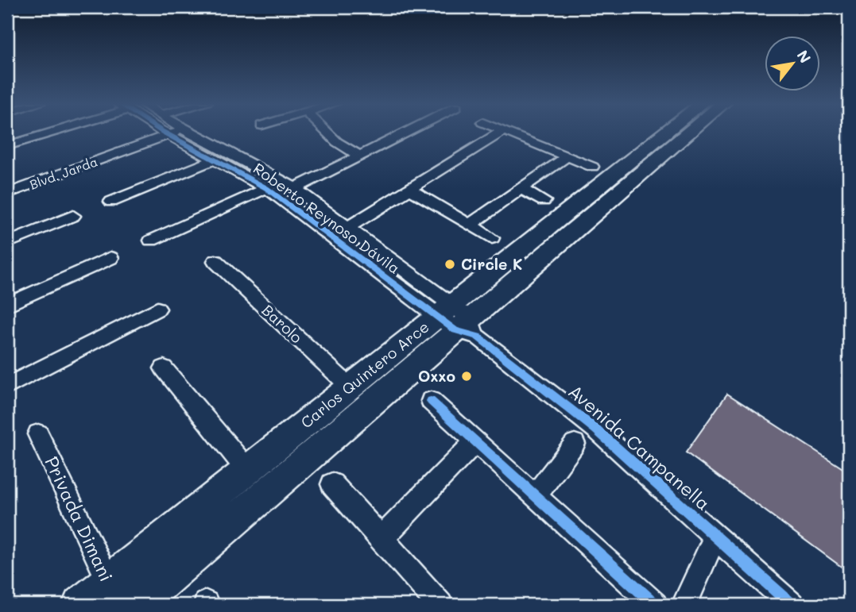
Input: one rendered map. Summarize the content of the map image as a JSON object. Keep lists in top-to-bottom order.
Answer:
{
  "streets": {
    "main road": ["Carlos Quintero Arce"],
    "street": [
      "Blvd. Jarda",
      "Roberto Reynoso Dávila",
      "Barolo",
      "Avenida Campanella",
      "Privada Dimani"
    ]
  },
  "crossings": [
    ["Roberto Reynoso Dávila", "Carlos Quintero Arce"],
    ["Roberto Reynoso Dávila", "Avenida Campanella"],
    ["Barolo", "Carlos Quintero Arce"],
    ["Carlos Quintero Arce", "Avenida Campanella"],
    ["Carlos Quintero Arce", "Privada Dimani"]
  ],
  "places": ["Circle K", "Oxxo"],
  "north": "top right"
}
